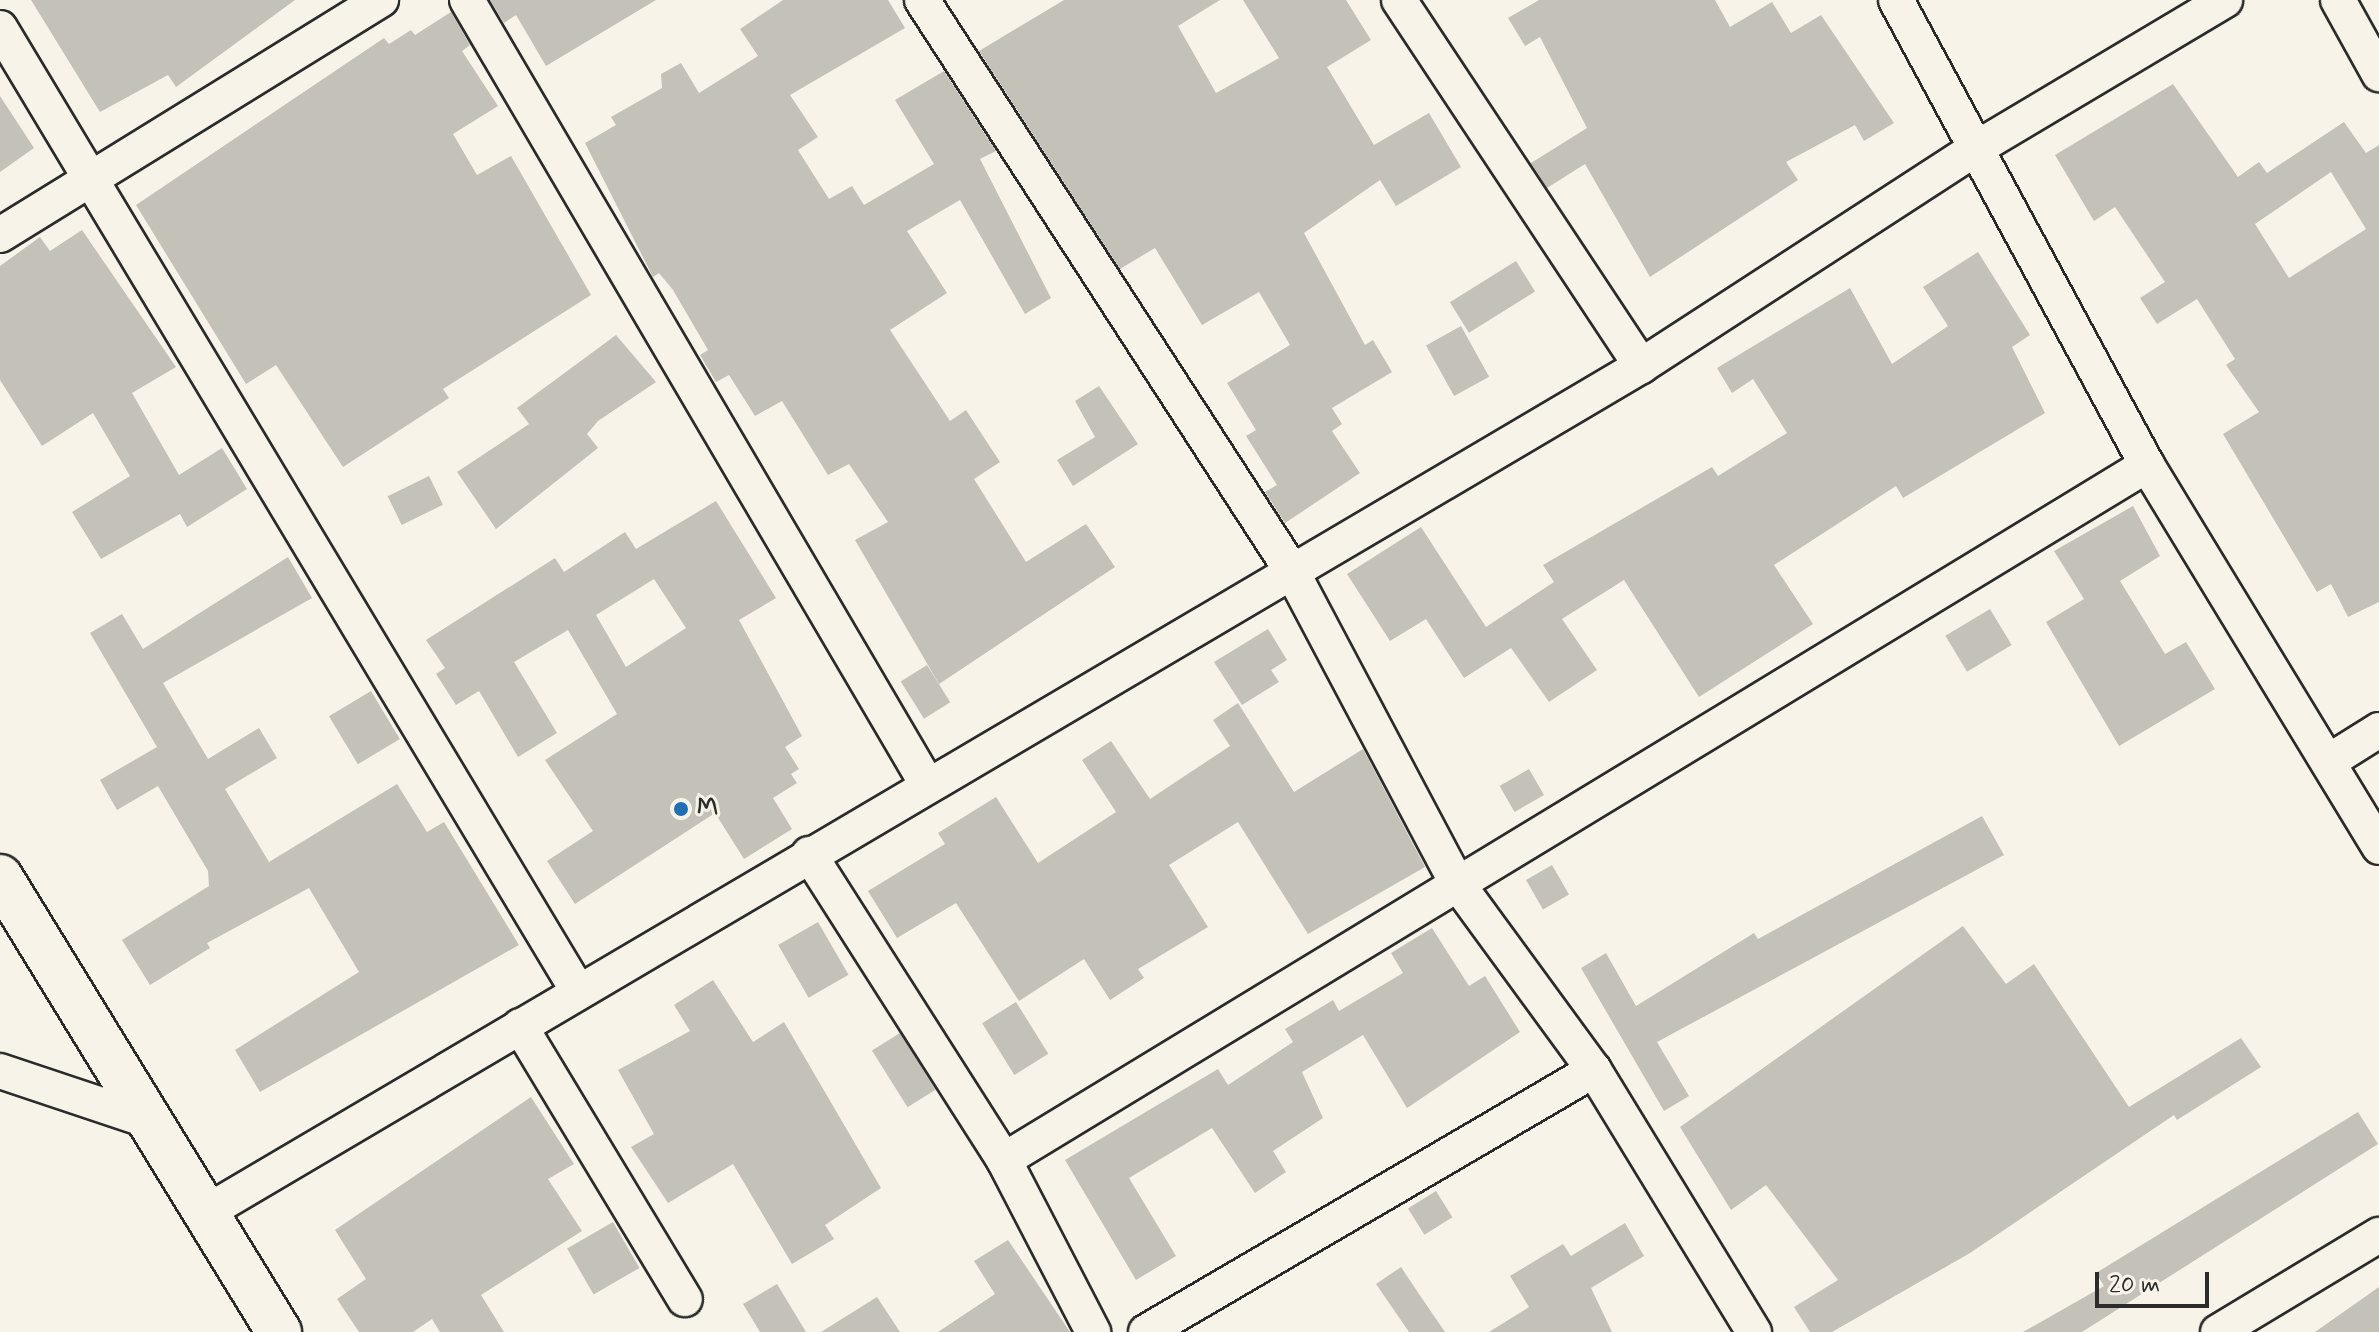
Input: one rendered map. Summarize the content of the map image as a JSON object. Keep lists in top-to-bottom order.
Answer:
{
  "places": ["M"],
  "scale_bar": "20 m"
}
